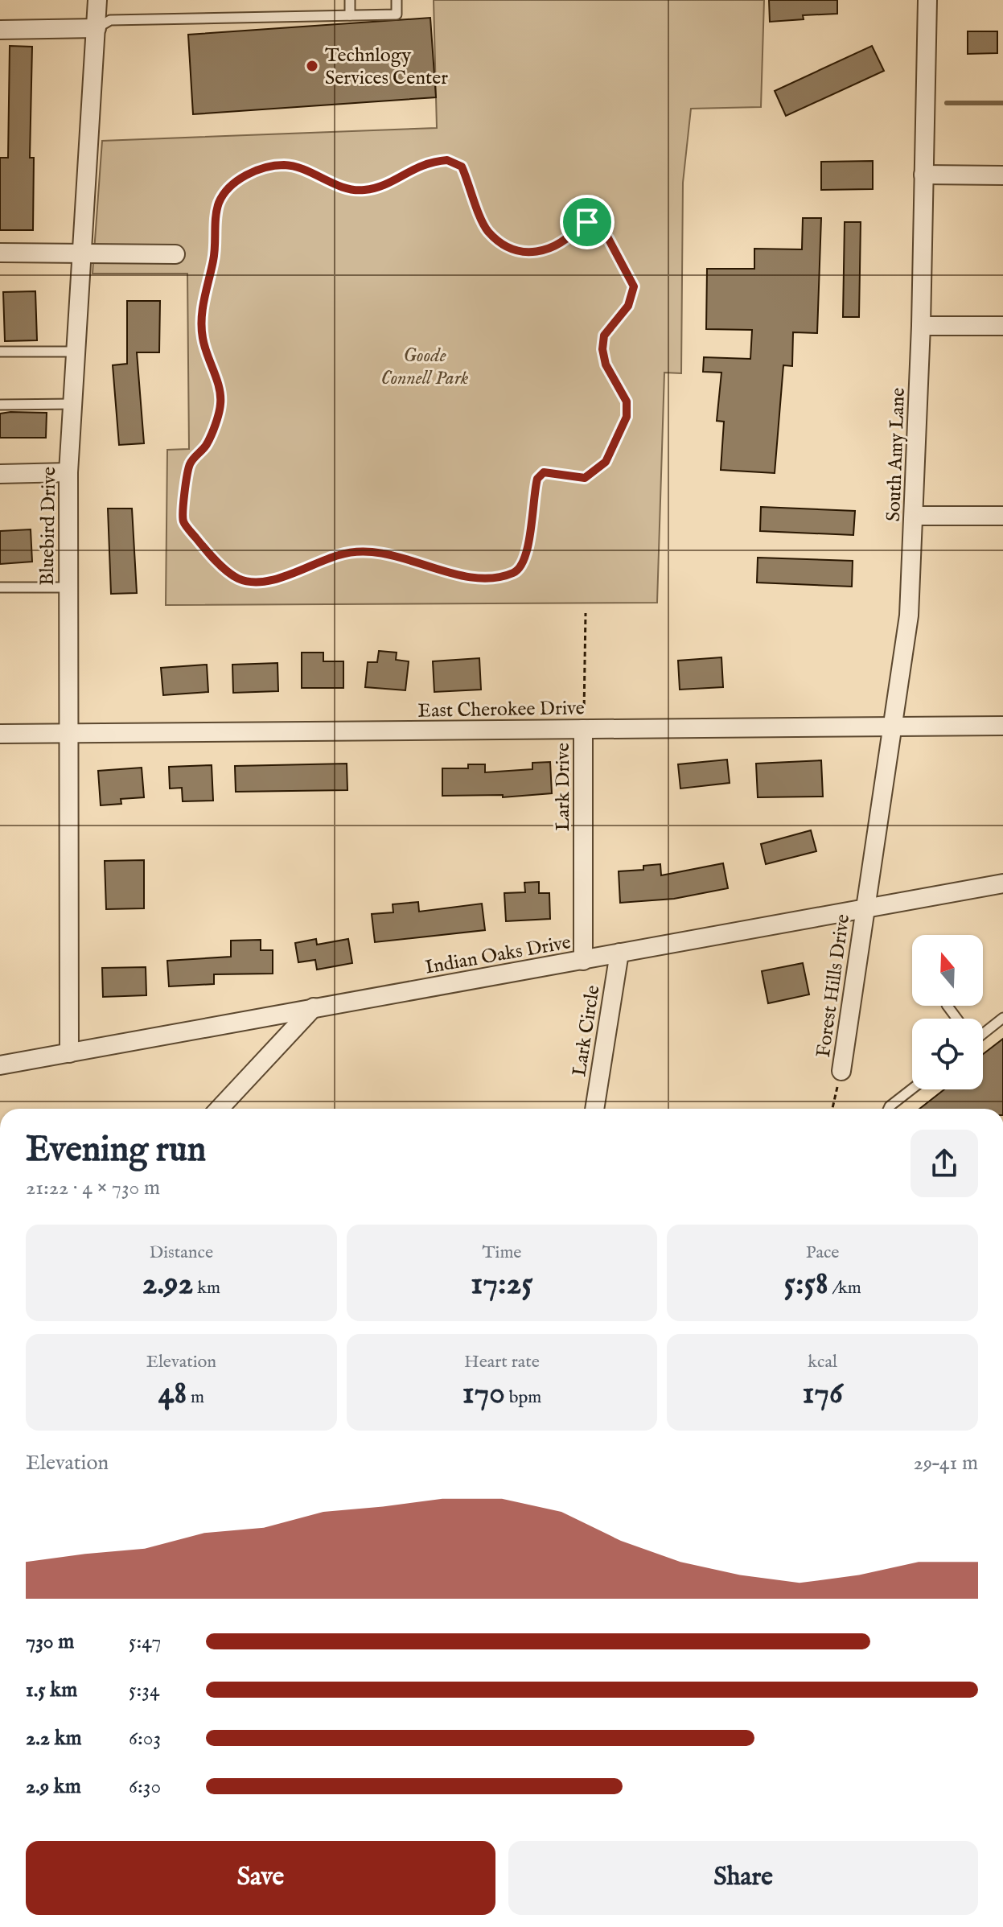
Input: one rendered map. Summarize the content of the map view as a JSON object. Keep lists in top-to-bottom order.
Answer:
{
  "streets": {
    "street": [
      "South Amy Lane",
      "Bluebird Drive",
      "East Cherokee Drive",
      "Lark Drive",
      "Indian Oaks Drive",
      "Forest Hills Drive",
      "Lark Circle"
    ]
  },
  "crossings": [
    ["South Amy Lane", "East Cherokee Drive"],
    ["South Amy Lane", "Indian Oaks Drive"],
    ["South Amy Lane", "Forest Hills Drive"],
    ["Bluebird Drive", "East Cherokee Drive"],
    ["Bluebird Drive", "Indian Oaks Drive"],
    ["East Cherokee Drive", "Lark Drive"],
    ["Lark Drive", "Indian Oaks Drive"],
    ["Indian Oaks Drive", "Forest Hills Drive"],
    ["Indian Oaks Drive", "Lark Circle"]
  ],
  "parks": ["Goode Connell Park"],
  "places": ["Technlogy Services Center"],
  "north": "top",
  "page": {
    "heading": ["Evening run", "21:22 · 4 × 730 m"],
    "stats": [
      ["Distance", "2.92 km"],
      ["Time", "17:25"],
      ["Pace", "5:58 /km"],
      ["Elevation", "48 m"],
      ["Heart rate", "170 bpm"],
      ["kcal", "176"]
    ],
    "chart": ["Elevation", "29–41 m"],
    "list": [
      {
        "name": "730 m",
        "note": "5:47"
      },
      {
        "name": "1.5 km",
        "note": "5:34"
      },
      {
        "name": "2.2 km",
        "note": "6:03"
      },
      {
        "name": "2.9 km",
        "note": "6:30"
      }
    ],
    "buttons": ["Save", "Share"]
  }
}
